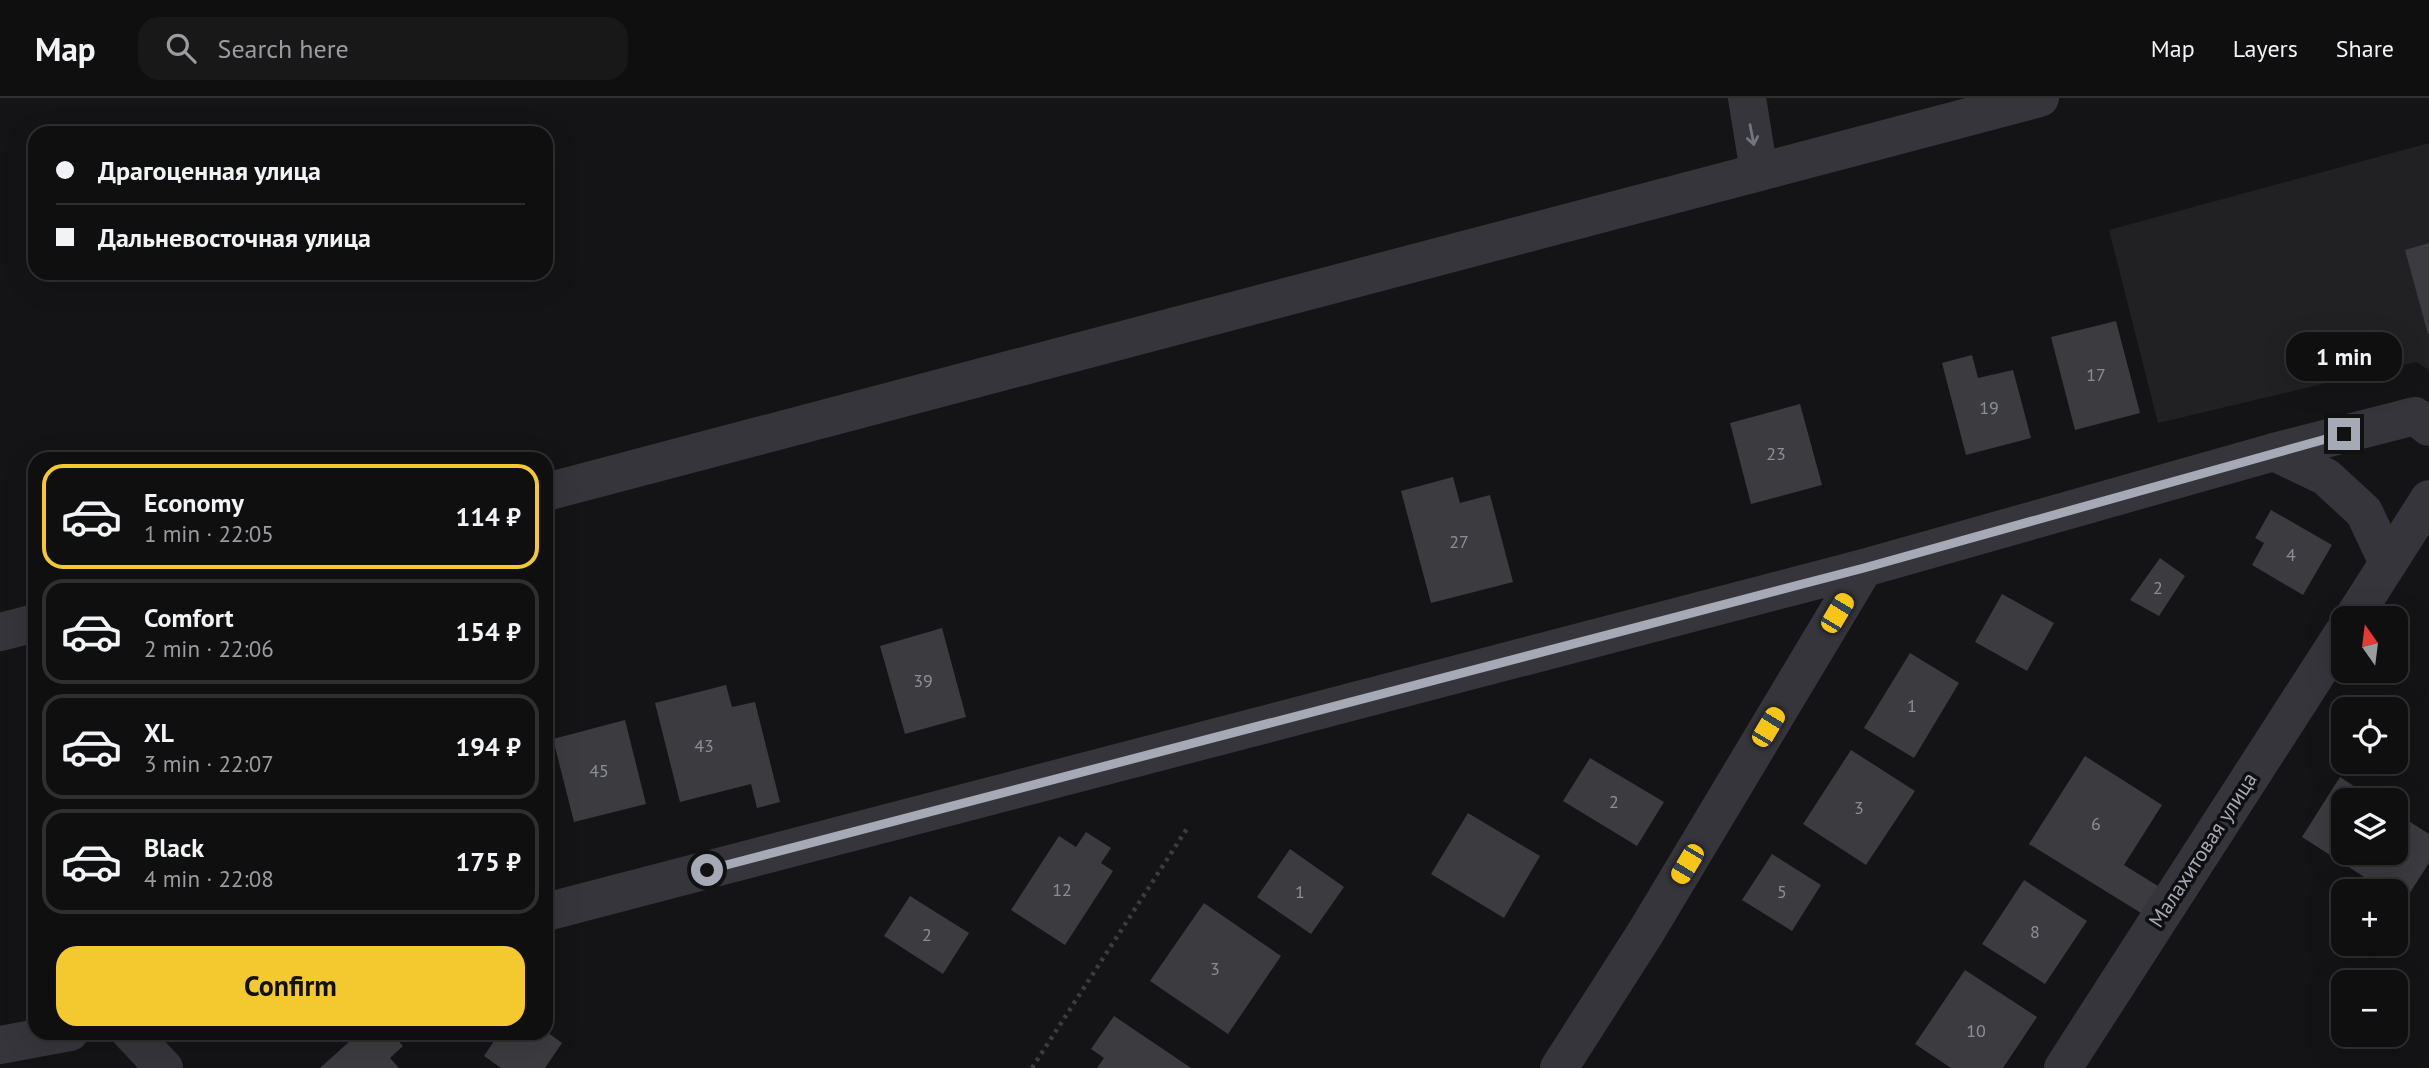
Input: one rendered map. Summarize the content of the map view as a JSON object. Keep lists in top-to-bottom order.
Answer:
{
  "streets": {
    "street": ["Малахитовая улица"]
  },
  "house_numbers": [
    "17",
    "19",
    "23",
    "27",
    "4",
    "2",
    "39",
    "1",
    "43",
    "45",
    "2",
    "3",
    "6",
    "12",
    "1",
    "5",
    "8",
    "2",
    "3",
    "10"
  ],
  "north": "top",
  "page": {
    "header": "Map",
    "search": "Search here",
    "nav": ["Map", "Layers", "Share"],
    "banner": ["Драгоценная улица", "Дальневосточная улица"],
    "bubble": "1 min",
    "list": [
      {
        "name": "Economy",
        "note": "1 min · 22:05",
        "value": "114 ₽"
      },
      {
        "name": "Comfort",
        "note": "2 min · 22:06",
        "value": "154 ₽"
      },
      {
        "name": "XL",
        "note": "3 min · 22:07",
        "value": "194 ₽"
      },
      {
        "name": "Black",
        "note": "4 min · 22:08",
        "value": "175 ₽"
      }
    ],
    "map_buttons": ["+", "−"],
    "buttons": "Confirm"
  }
}
